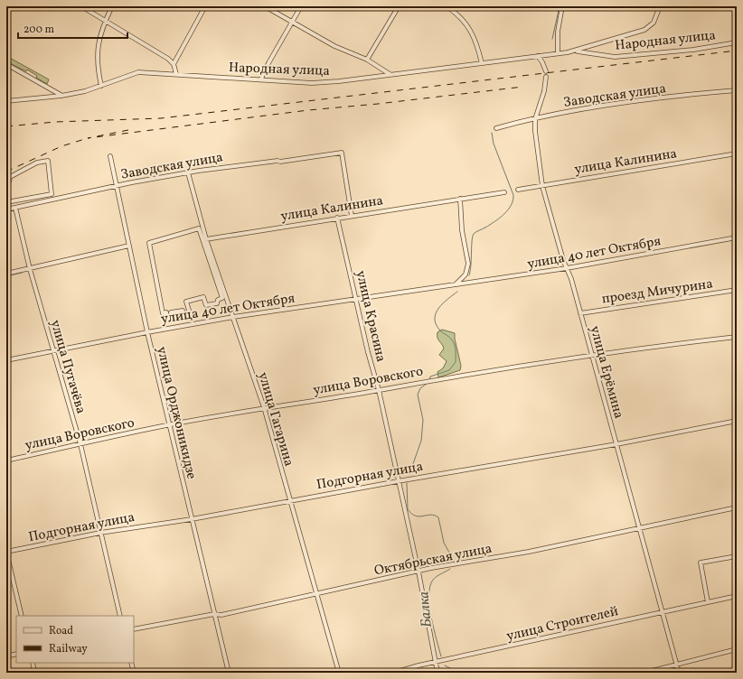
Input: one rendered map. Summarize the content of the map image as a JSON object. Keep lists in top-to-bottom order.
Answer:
{
  "streets": {
    "street": [
      "Народная улица",
      "Заводская улица",
      "улица Калинина",
      "улица 40 лет Октября",
      "проезд Мичурина",
      "улица Красина",
      "улица Пугачёва",
      "улица Ерёмина",
      "улица Воровского",
      "улица Орджоникидзе",
      "улица Гагарина",
      "Подгорная улица",
      "Октябрьская улица",
      "улица Строителей"
    ]
  },
  "crossings": [
    ["Заводская улица", "улица Калинина"],
    ["Заводская улица", "улица Пугачёва"],
    ["Заводская улица", "улица Ерёмина"],
    ["Заводская улица", "улица Орджоникидзе"],
    ["Заводская улица", "улица Гагарина"],
    ["улица Калинина", "улица Красина"],
    ["улица Калинина", "улица Ерёмина"],
    ["улица Калинина", "улица Гагарина"],
    ["улица 40 лет Октября", "улица Красина"],
    ["улица 40 лет Октября", "улица Пугачёва"],
    ["улица 40 лет Октября", "улица Ерёмина"],
    ["улица 40 лет Октября", "улица Орджоникидзе"],
    ["улица 40 лет Октября", "улица Гагарина"],
    ["проезд Мичурина", "улица Ерёмина"],
    ["улица Красина", "улица Воровского"],
    ["улица Красина", "Подгорная улица"],
    ["улица Красина", "Октябрьская улица"],
    ["улица Красина", "улица Строителей"],
    ["улица Пугачёва", "улица Воровского"],
    ["улица Пугачёва", "Подгорная улица"],
    ["улица Ерёмина", "улица Воровского"],
    ["улица Ерёмина", "Подгорная улица"],
    ["улица Ерёмина", "Октябрьская улица"],
    ["улица Ерёмина", "улица Строителей"],
    ["улица Воровского", "улица Орджоникидзе"],
    ["улица Воровского", "улица Гагарина"],
    ["улица Орджоникидзе", "Подгорная улица"],
    ["улица Орджоникидзе", "Октябрьская улица"],
    ["улица Гагарина", "Подгорная улица"],
    ["улица Гагарина", "Октябрьская улица"]
  ],
  "water": ["Балка"],
  "legend": ["Road", "Railway"],
  "scale_bar": "200 m"
}
